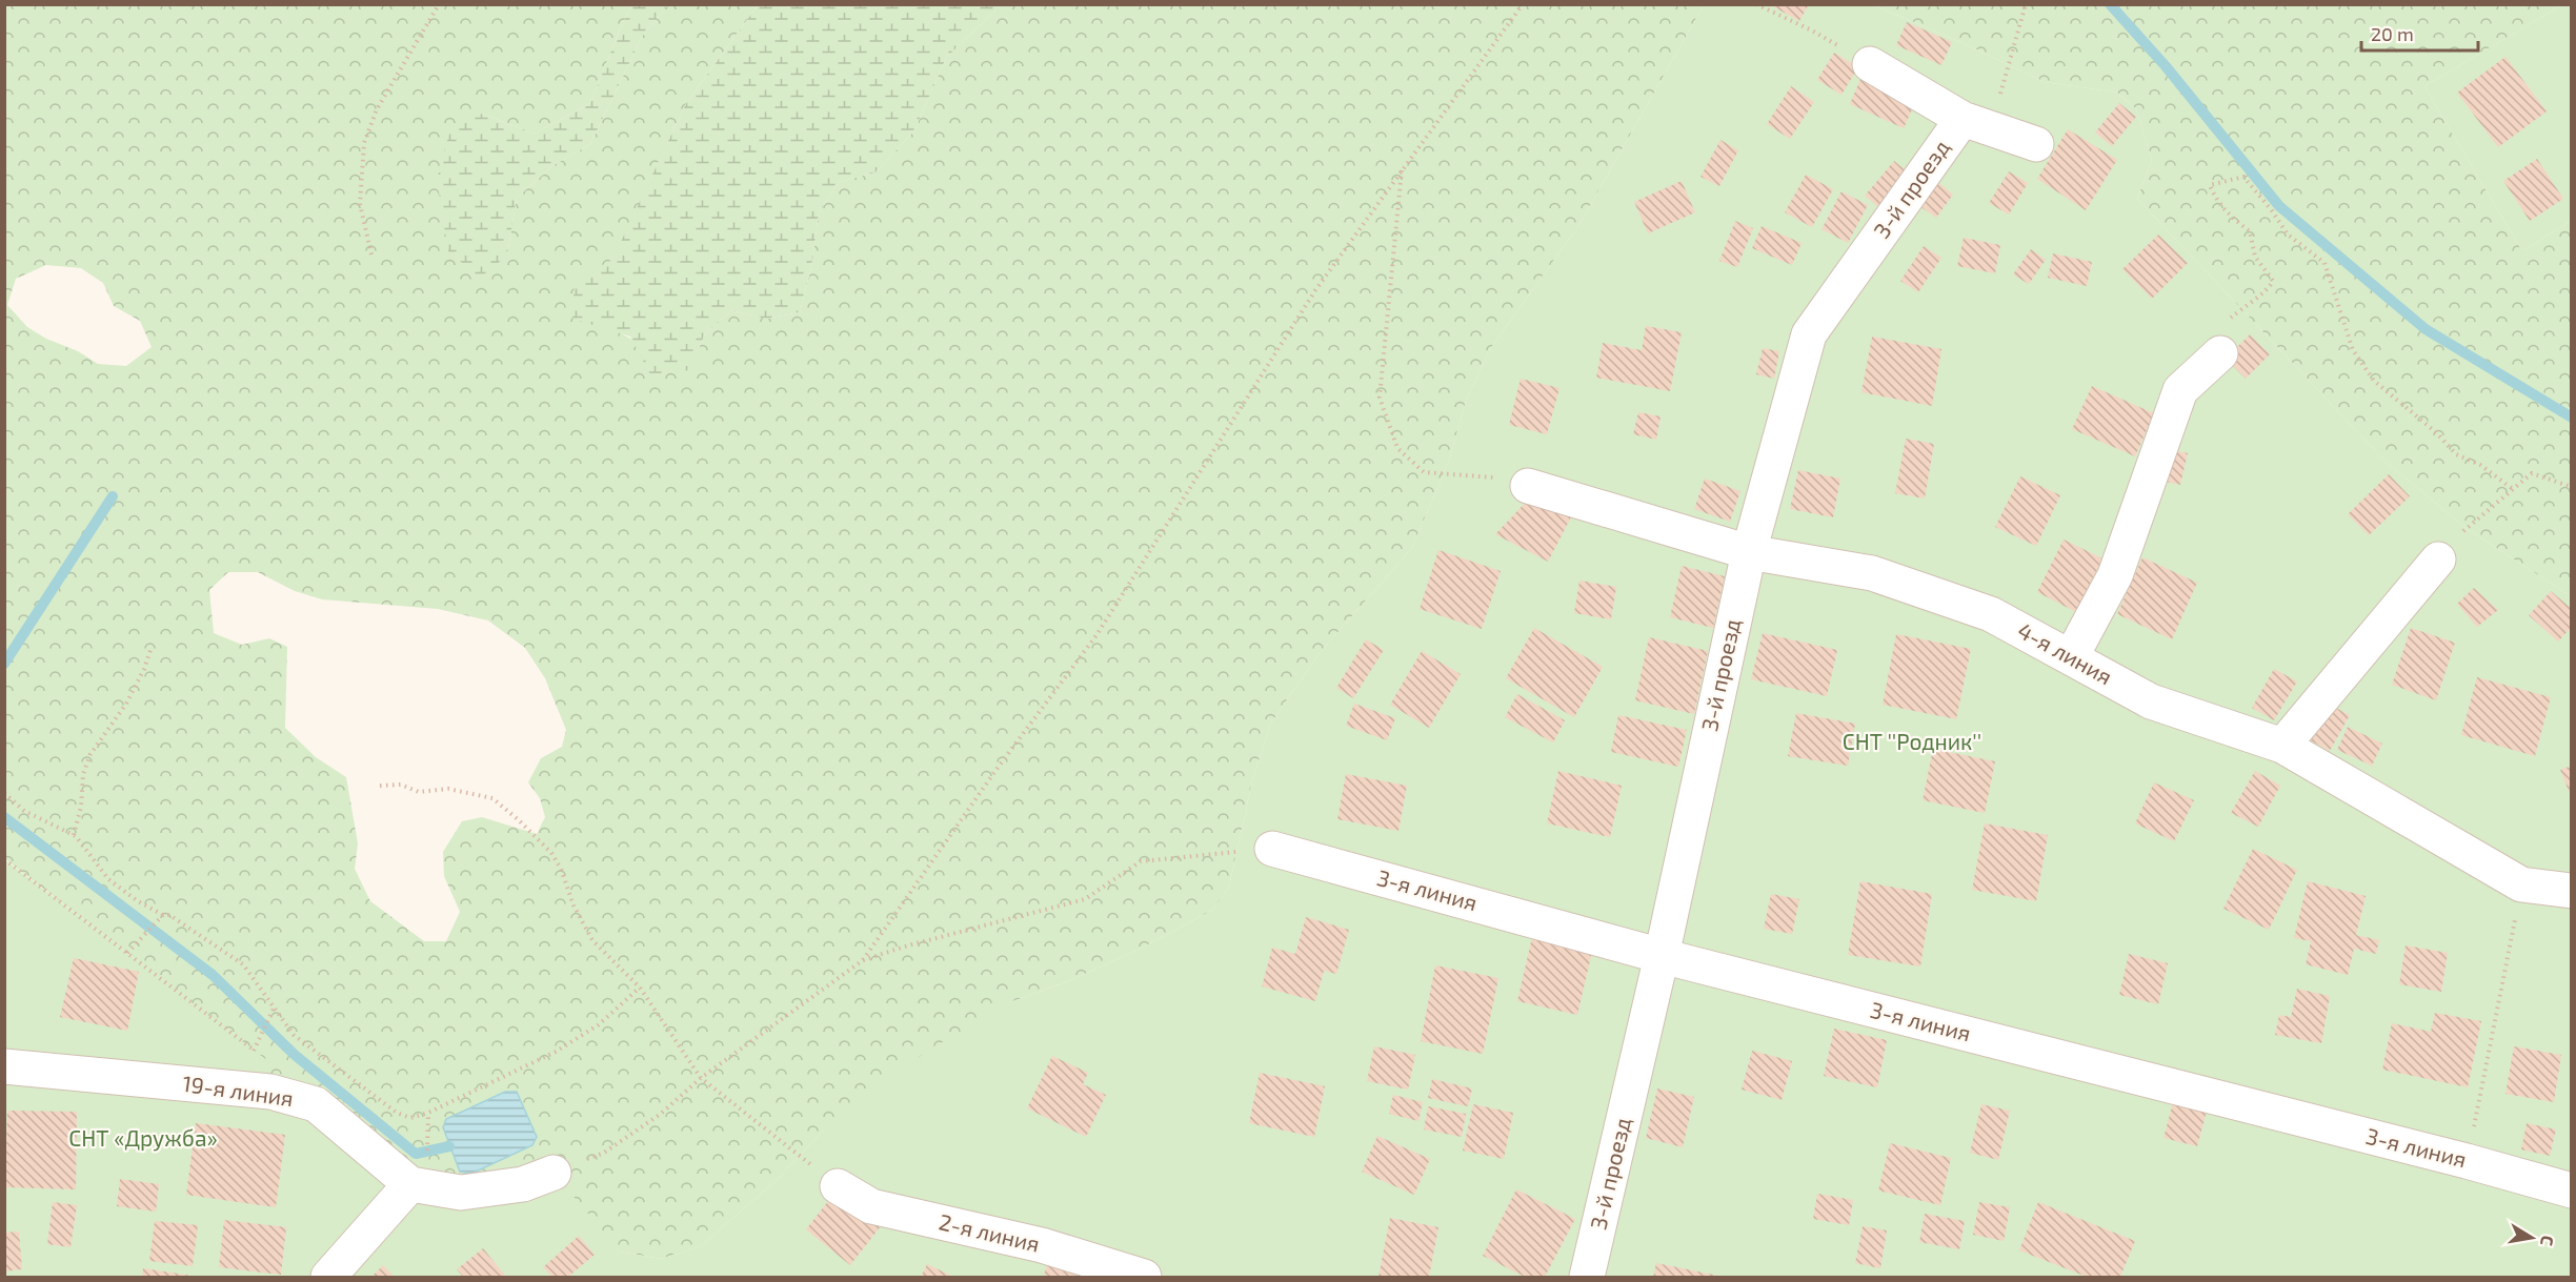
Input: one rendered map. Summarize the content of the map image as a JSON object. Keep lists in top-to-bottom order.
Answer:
{
  "streets": {
    "street": [
      "3-й проезд",
      "4-я линия",
      "3-я линия",
      "19-я линия",
      "2-я линия"
    ]
  },
  "crossings": [
    ["3-й проезд", "4-я линия"],
    ["3-й проезд", "3-я линия"]
  ],
  "parks": ["СНТ ''Родник''", "СНТ «Дружба»"],
  "scale_bar": "20 m",
  "north": "right"
}
